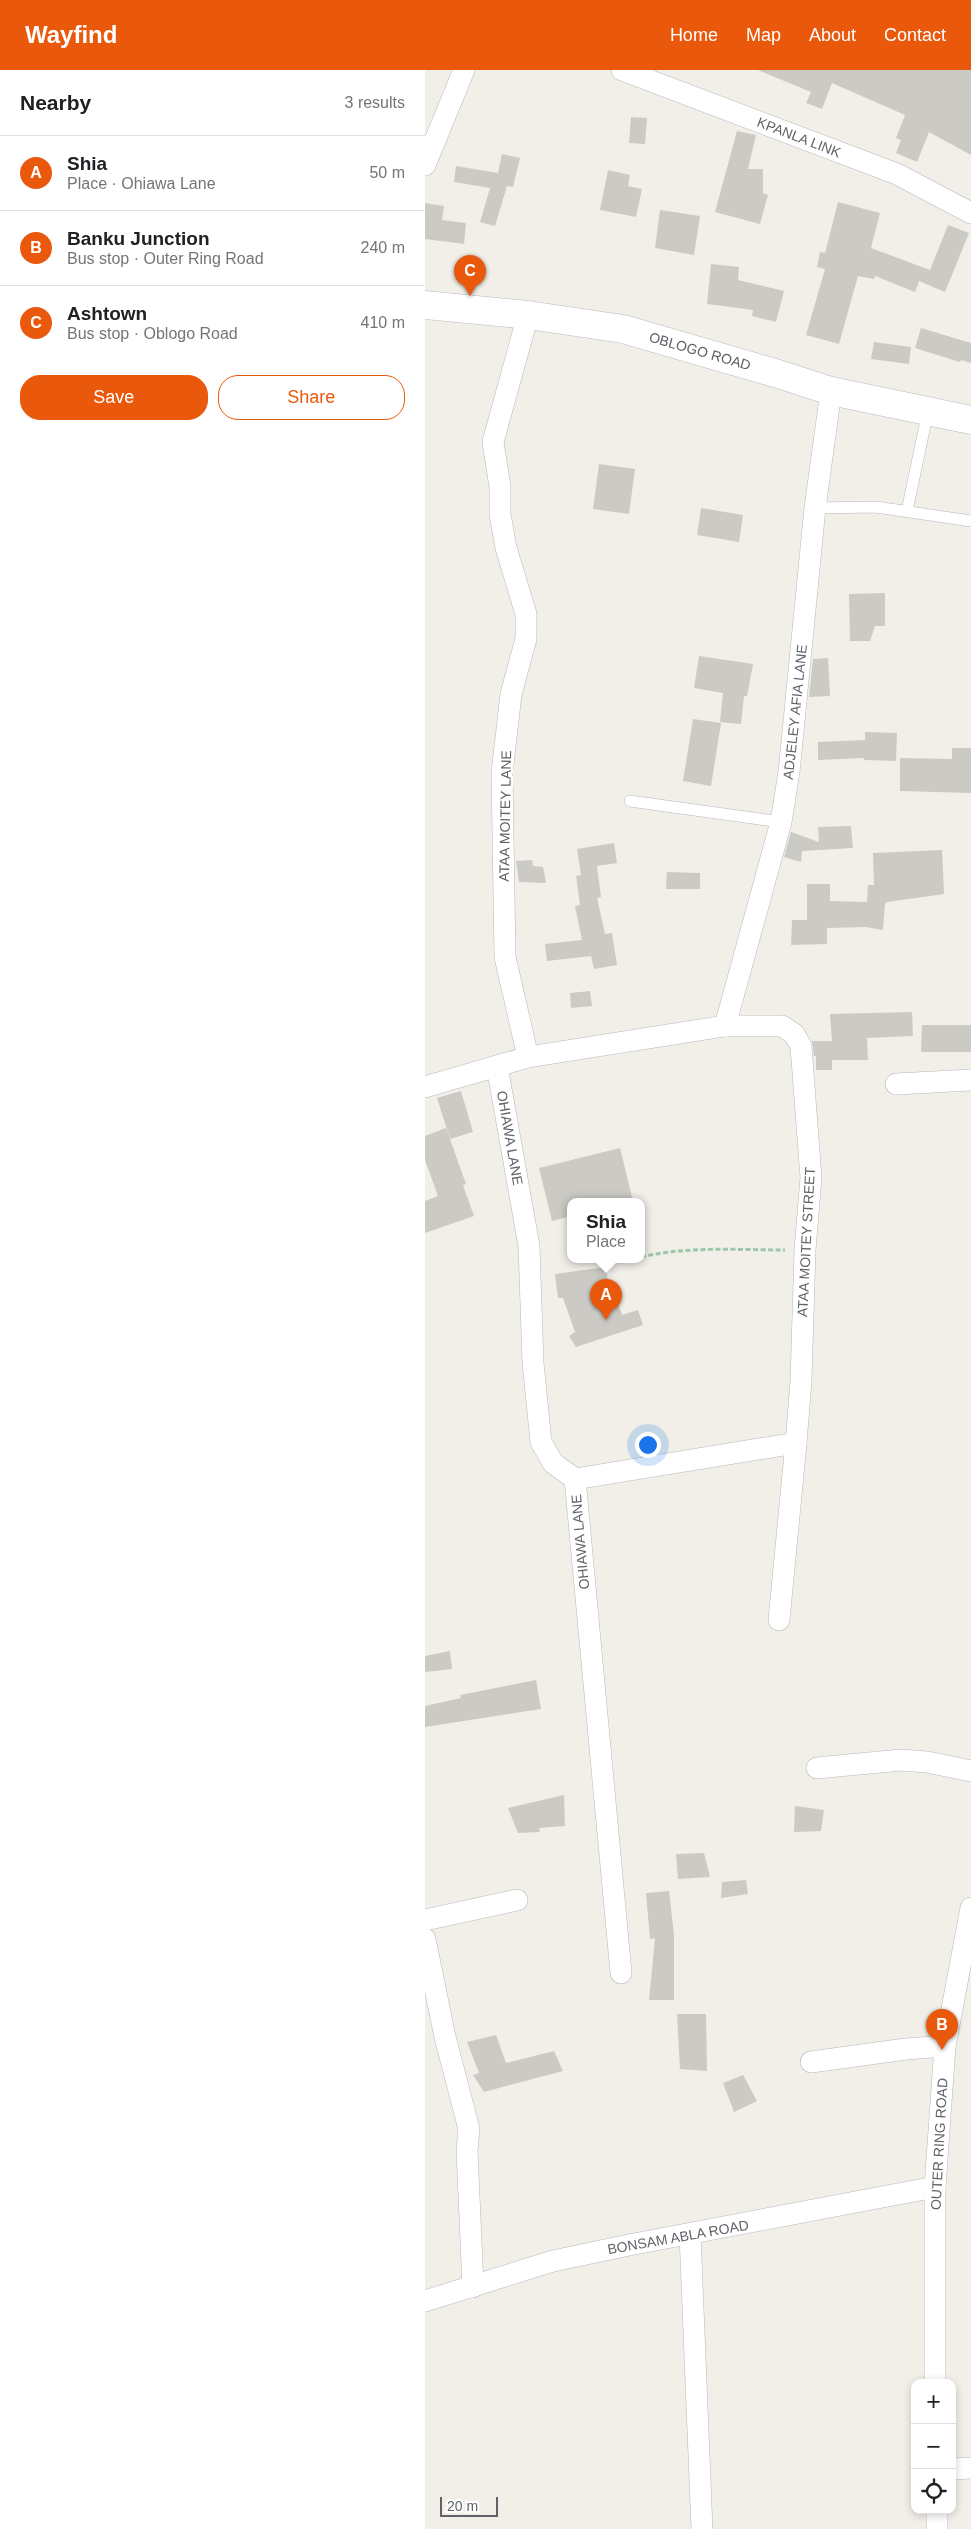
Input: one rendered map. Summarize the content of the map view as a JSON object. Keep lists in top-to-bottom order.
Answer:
{
  "streets": {
    "main road": ["OBLOGO ROAD"],
    "street": [
      "KPANLA LINK",
      "ADJELEY AFIA LANE",
      "ATAA MOITEY LANE",
      "OHIAWA LANE",
      "ATAA MOITEY STREET",
      "OUTER RING ROAD",
      "BONSAM ABLA ROAD"
    ]
  },
  "crossings": [
    ["OBLOGO ROAD", "ADJELEY AFIA LANE"],
    ["OBLOGO ROAD", "ATAA MOITEY LANE"],
    ["ADJELEY AFIA LANE", "ATAA MOITEY STREET"],
    ["ATAA MOITEY LANE", "ATAA MOITEY STREET"],
    ["OHIAWA LANE", "ATAA MOITEY STREET"],
    ["OUTER RING ROAD", "BONSAM ABLA ROAD"]
  ],
  "scale_bar": "20 m",
  "page": {
    "header": "Wayfind",
    "nav": [
      "Home",
      "Map",
      "About",
      "Contact"
    ],
    "heading": ["Nearby", "3 results"],
    "list": [
      {
        "mark": "A",
        "name": "Shia",
        "note": "Place · Ohiawa Lane",
        "value": "50 m"
      },
      {
        "mark": "B",
        "name": "Banku Junction",
        "note": "Bus stop · Outer Ring Road",
        "value": "240 m"
      },
      {
        "mark": "C",
        "name": "Ashtown",
        "note": "Bus stop · Oblogo Road",
        "value": "410 m"
      }
    ],
    "pins": ["C", "A", "B"],
    "buttons": ["Save", "Share"],
    "popup": ["Shia", "Place"],
    "map_buttons": ["+", "−"],
    "scale": "20 m"
  }
}
